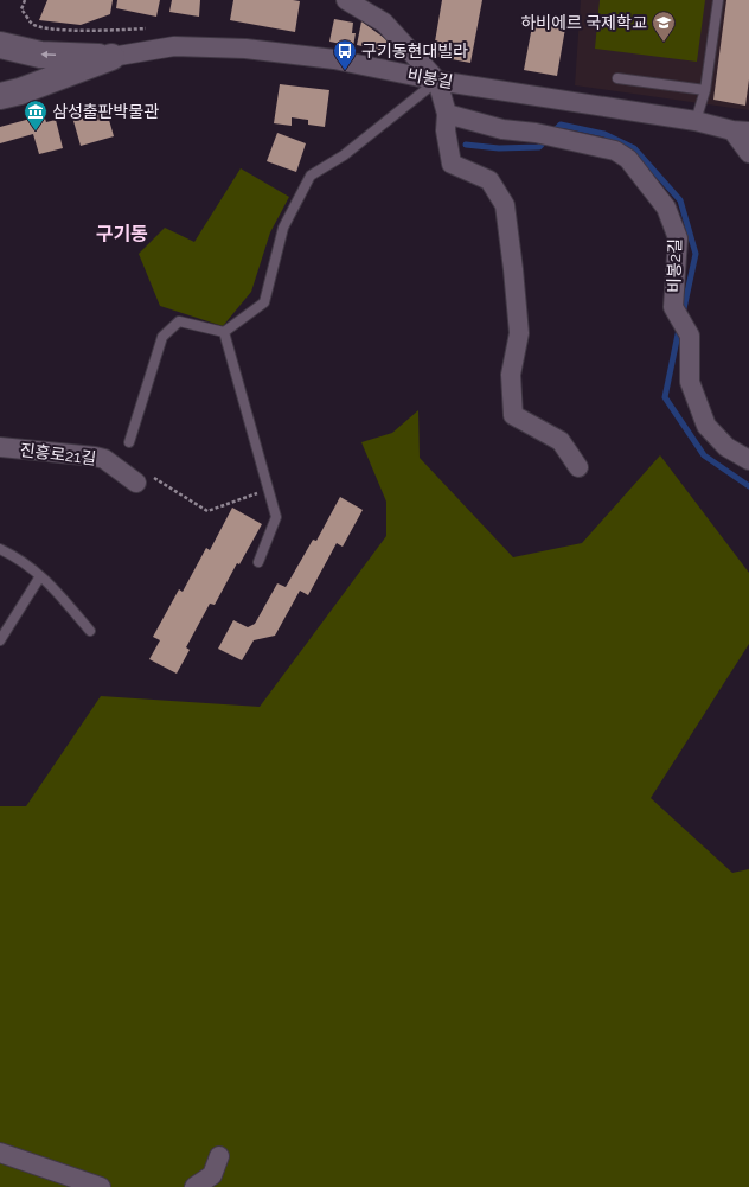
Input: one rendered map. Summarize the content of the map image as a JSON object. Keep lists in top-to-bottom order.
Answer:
{
  "streets": {
    "street": ["비봉길", "비봉2길", "진흥로21길"]
  },
  "districts": ["구기동"],
  "places": {
    "school or university": ["하비에르 국제학교"],
    "bus stop": ["구기동현대빌라"],
    "museum": ["삼성출판박물관"]
  }
}
